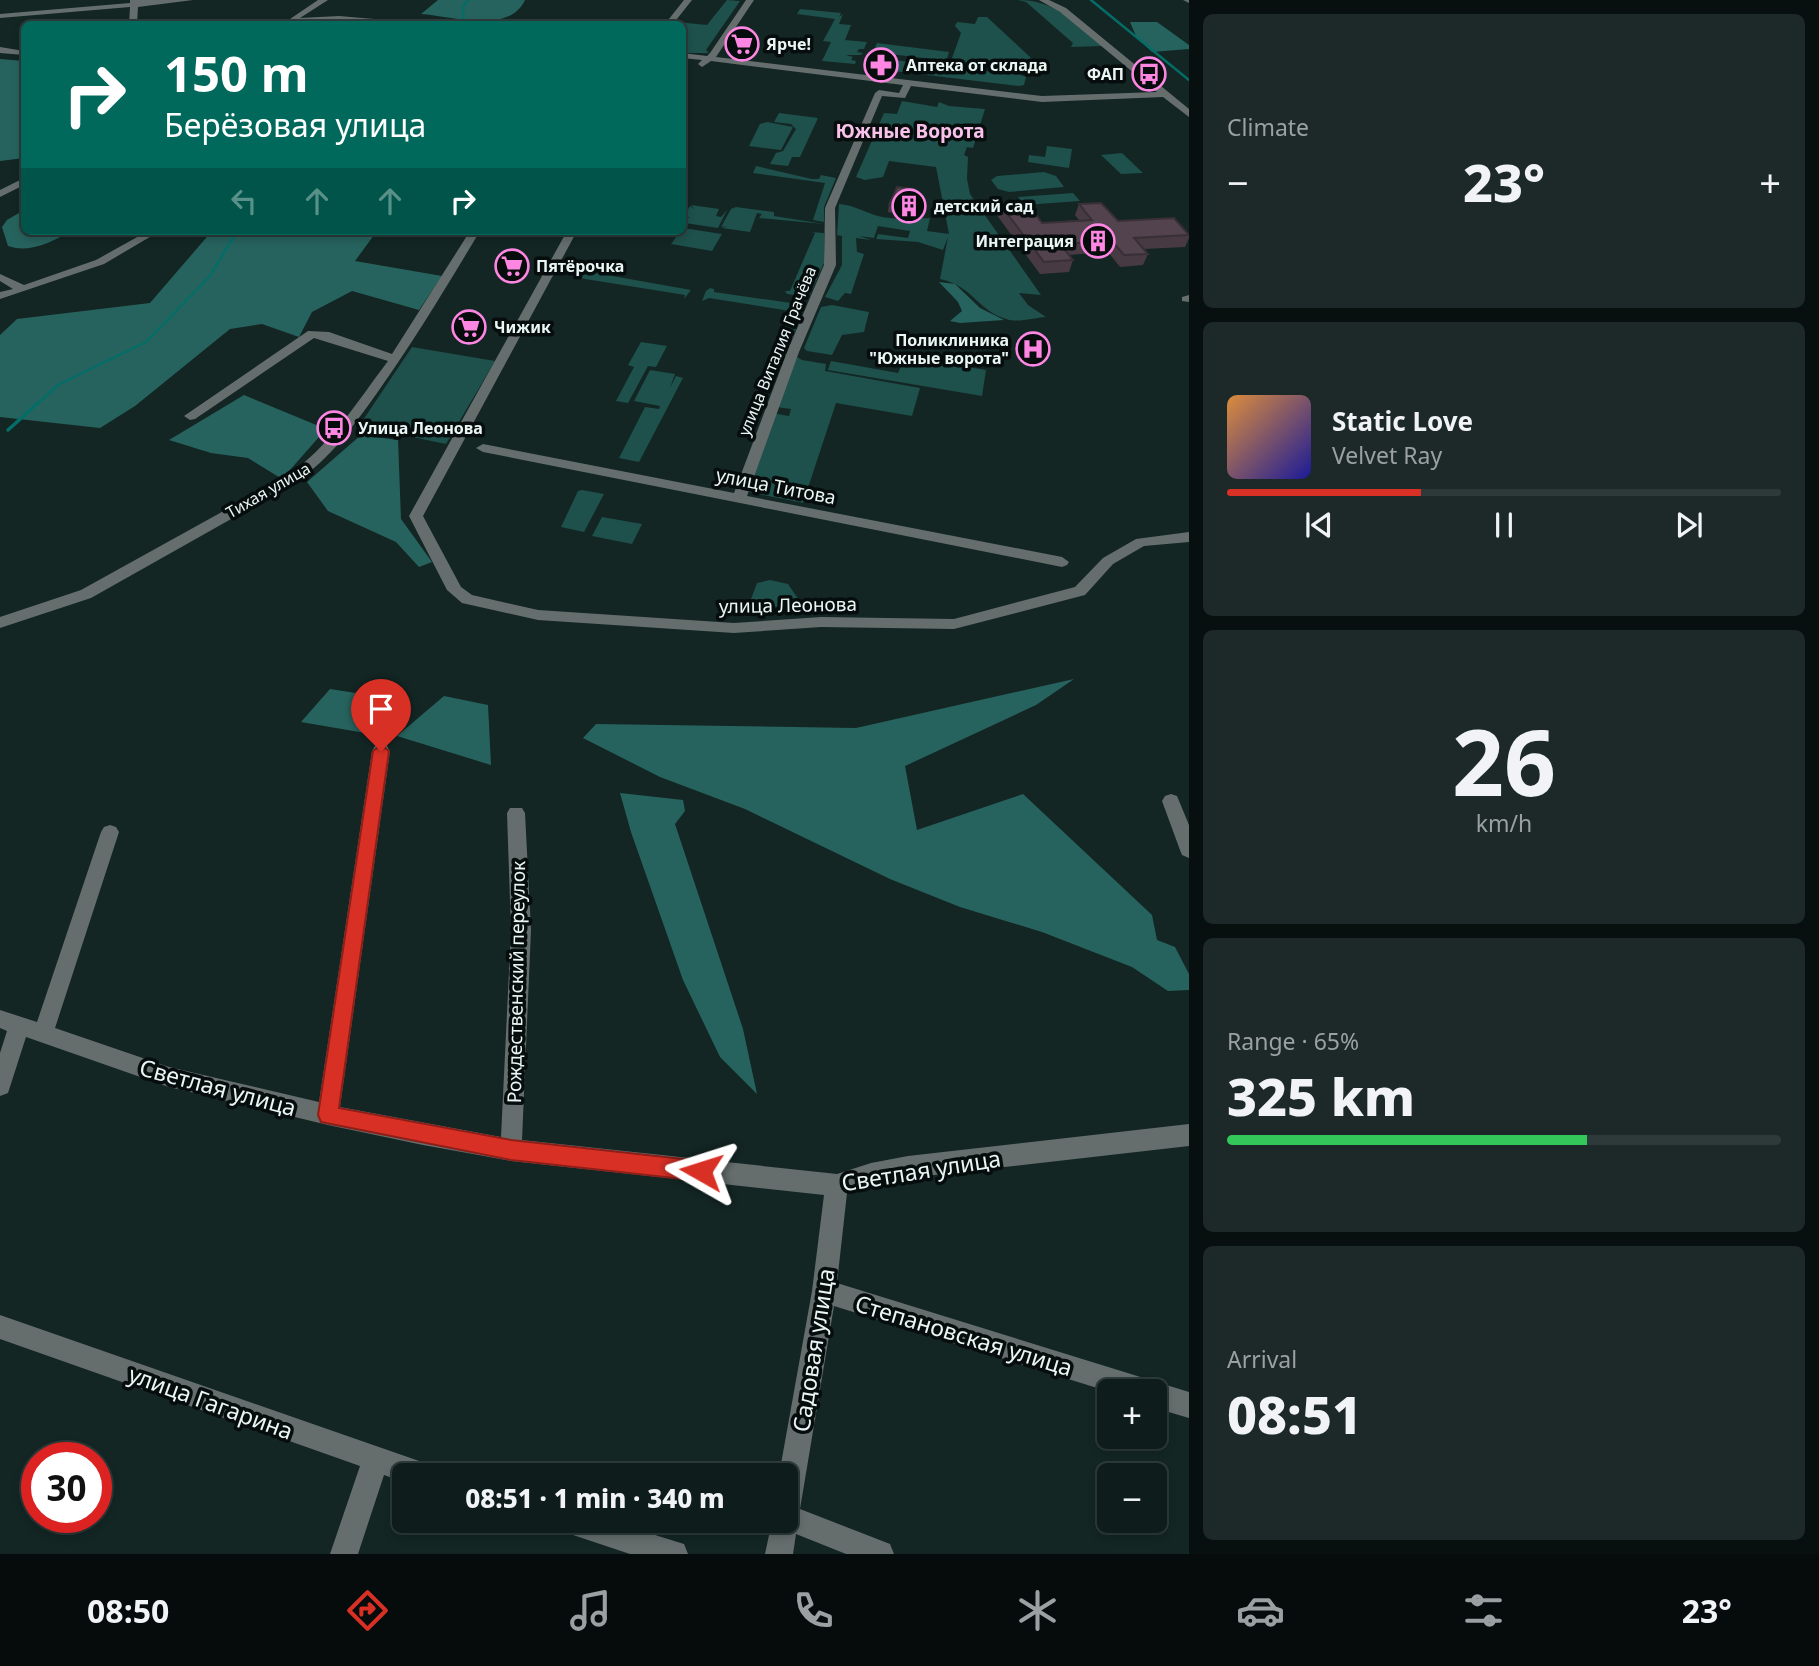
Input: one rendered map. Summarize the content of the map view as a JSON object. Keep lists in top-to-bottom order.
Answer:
{
  "streets": {
    "street": [
      "улица Виталия Грачёва",
      "улица Титова",
      "Тихая улица",
      "улица Леонова",
      "Рождественский переулок",
      "Светлая улица",
      "Степановская улица",
      "Садовая улица",
      "улица Гагарина"
    ]
  },
  "crossings": [
    ["улица Виталия Грачёва", "улица Титова"],
    ["Рождественский переулок", "Светлая улица"],
    ["Светлая улица", "Садовая улица"],
    ["Степановская улица", "Садовая улица"]
  ],
  "districts": ["Южные Ворота"],
  "places": {
    "supermarket": ["Ярче!", "Пятёрочка", "Чижик"],
    "pharmacy": ["Аптека от склада"],
    "bus stop": ["ФАП", "Улица Леонова"],
    "building": ["детский сад", "Интеграция"],
    "hospital": ["Поликлиника \"Южные ворота\""]
  },
  "page": {
    "tile": [
      "Climate",
      ["26", "km/h"],
      ["Range · 65%", "325 km"],
      ["Arrival", "08:51"]
    ],
    "turn": ["150 m", "Берёзовая улица"],
    "heat": ["−", "23°", "+"],
    "song": ["Static Love", "Velvet Ray"],
    "map_buttons": ["+", "−"],
    "limit": "30",
    "trip": "08:51 · 1 min · 340 m",
    "tabs": ["08:50", "23°"]
  }
}
